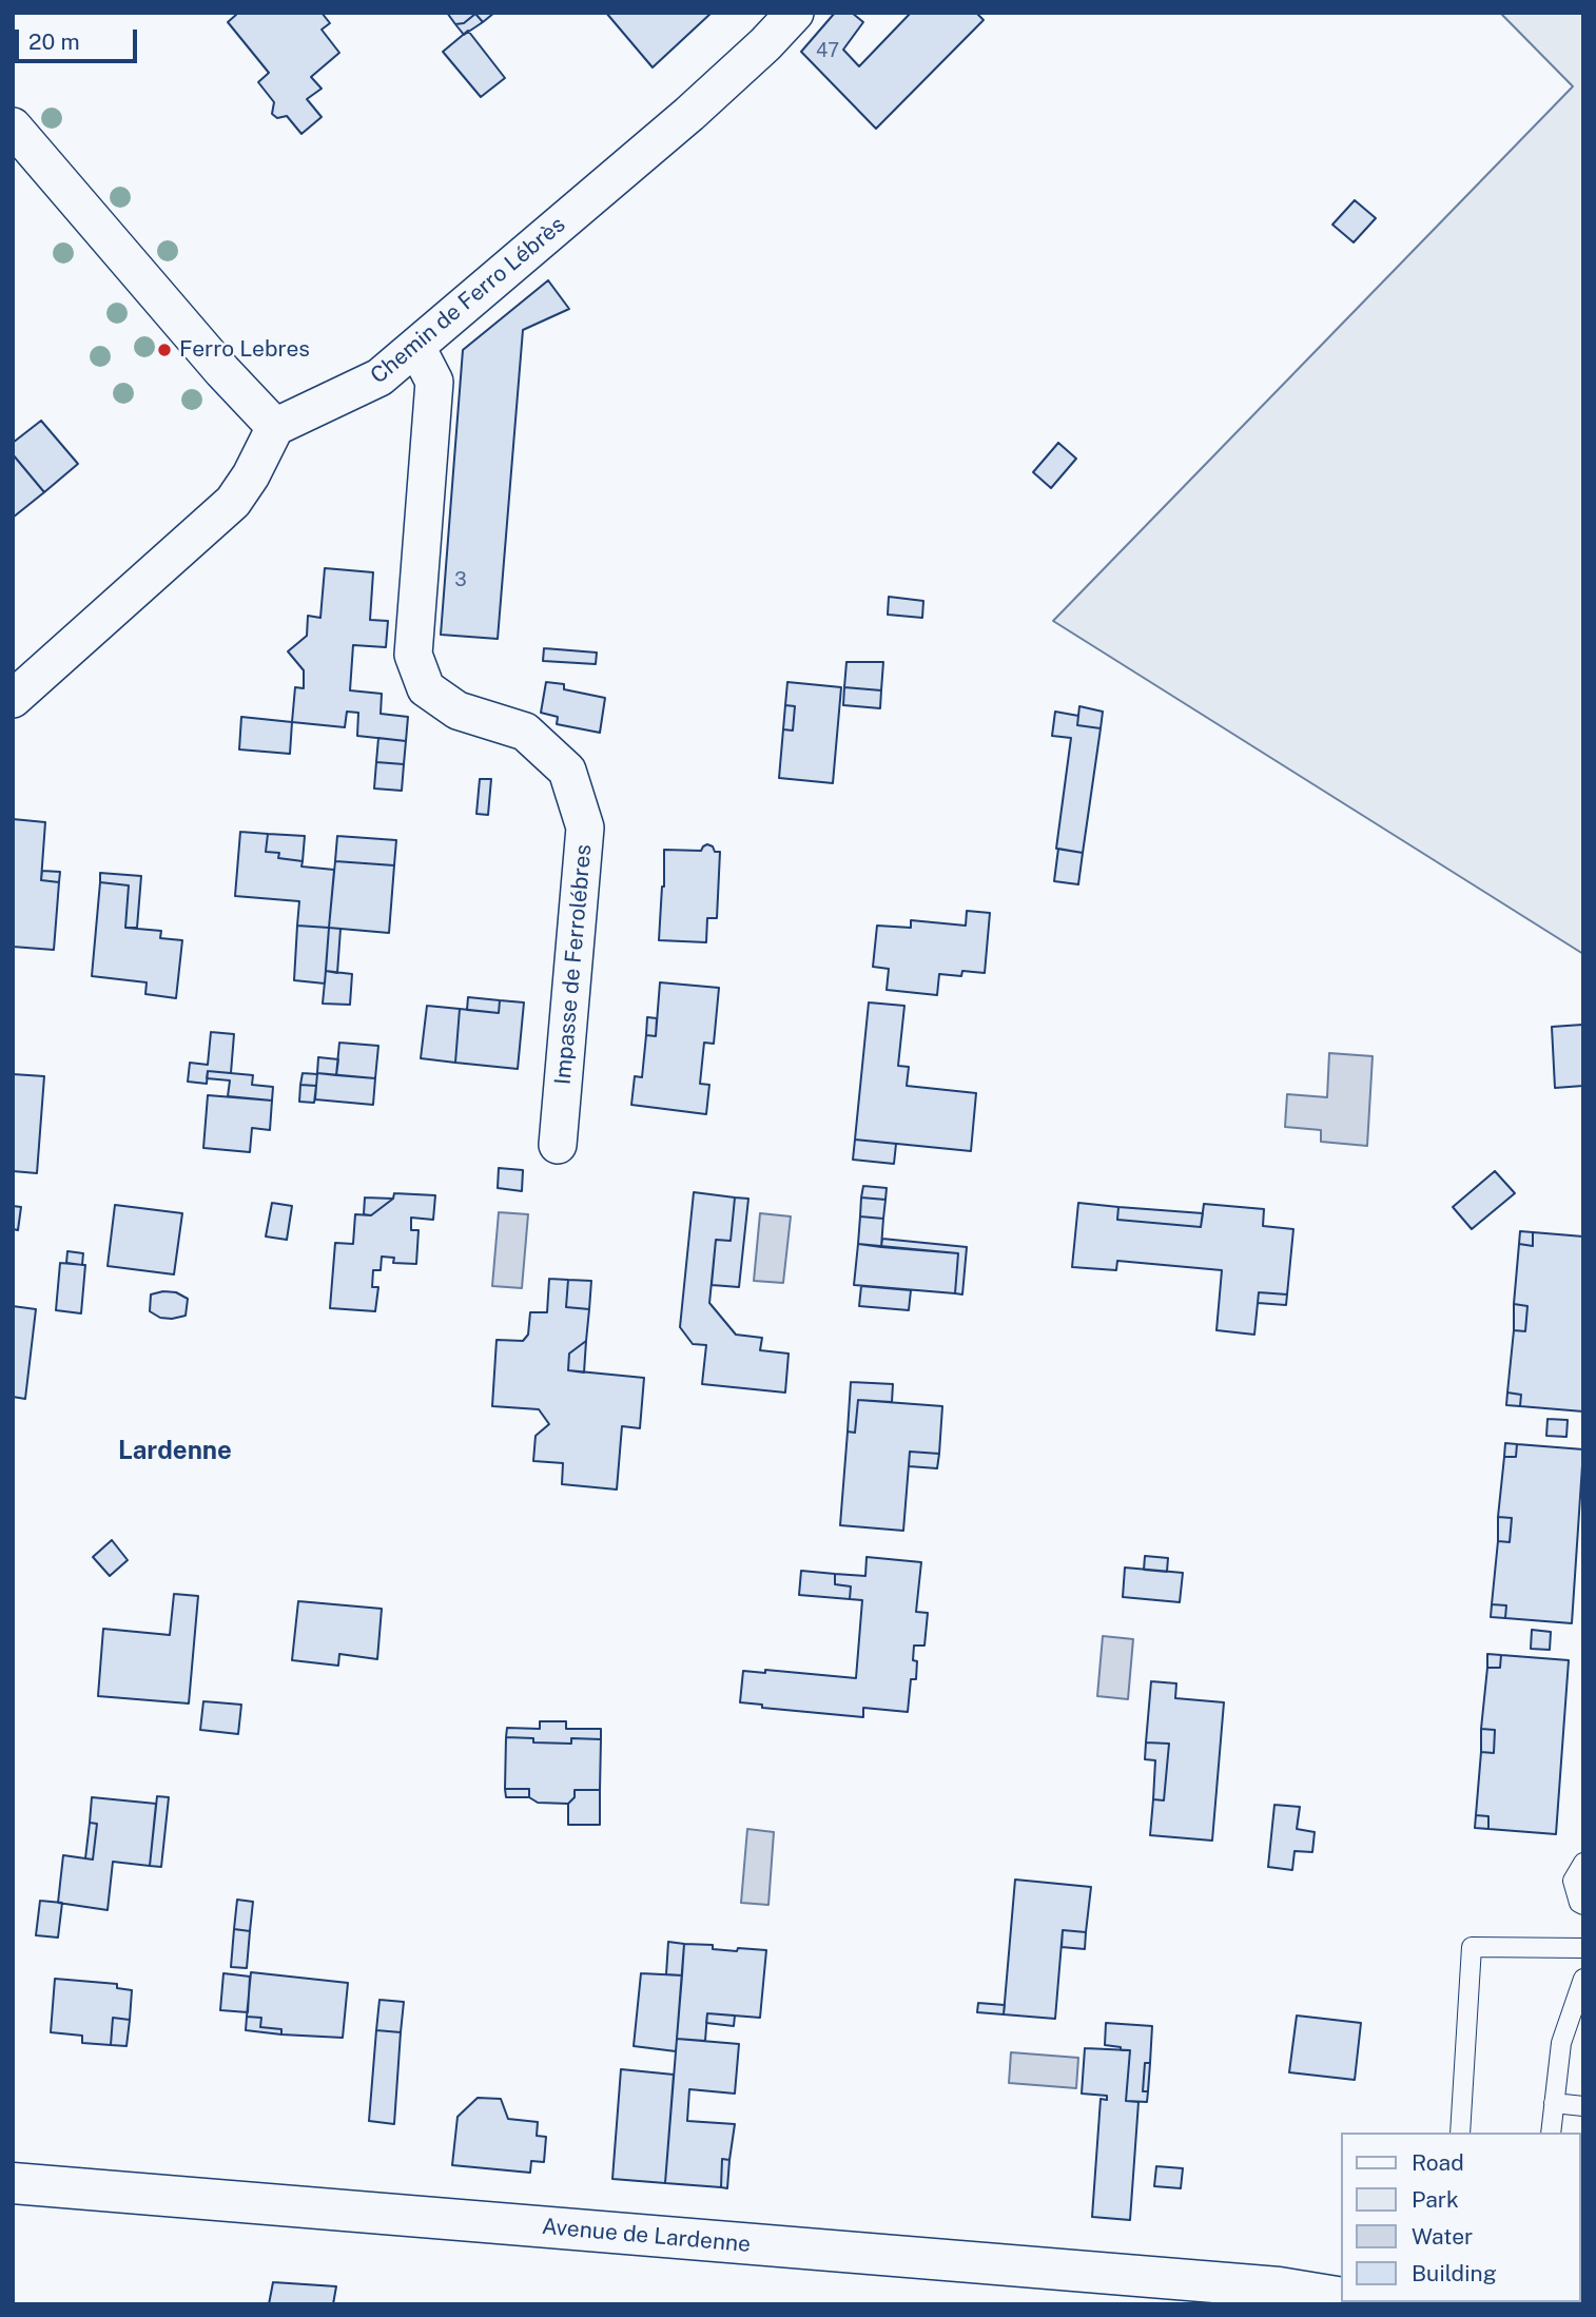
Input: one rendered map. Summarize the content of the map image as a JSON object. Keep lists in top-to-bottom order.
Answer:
{
  "streets": {
    "main road": ["Avenue de Lardenne"],
    "street": ["Chemin de Ferro Lébrès", "Impasse de Ferrolébres"]
  },
  "crossings": [
    ["Chemin de Ferro Lébrès", "Impasse de Ferrolébres"]
  ],
  "districts": ["Lardenne"],
  "places": ["Ferro Lebres"],
  "house_numbers": ["47", "3"],
  "legend": [
    "Road",
    "Park",
    "Water",
    "Building"
  ],
  "scale_bar": "20 m"
}
